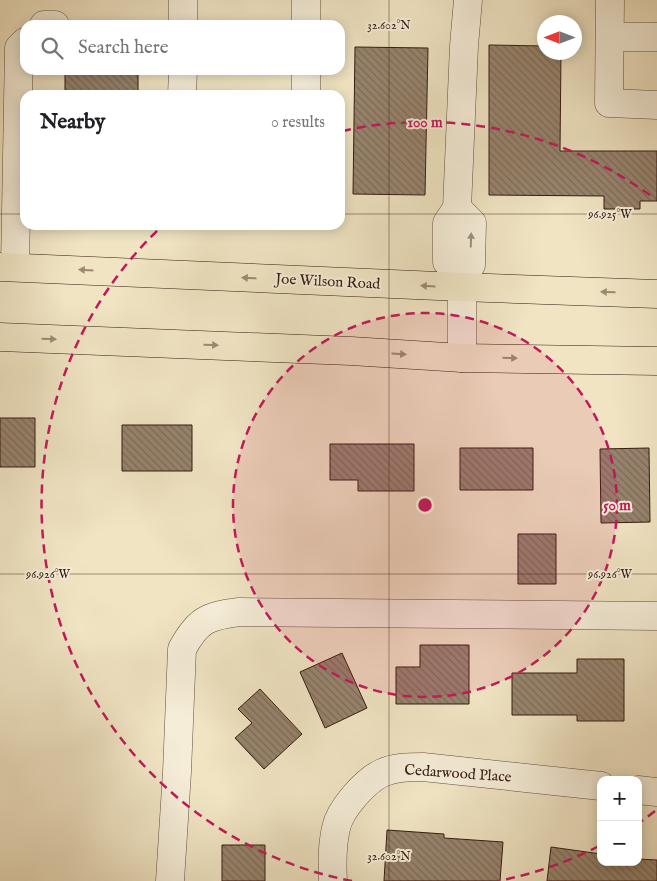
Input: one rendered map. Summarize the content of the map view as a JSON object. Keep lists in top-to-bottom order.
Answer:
{
  "streets": {
    "main road": ["Joe Wilson Road"],
    "street": ["Cedarwood Place"]
  },
  "north": "left",
  "page": {
    "search": "Search here",
    "heading": ["Nearby", "0 results"],
    "map_buttons": ["+", "−"]
  },
  "coordinates": ["32.602°N", "96.925°W", "96.926°W"],
  "rings": ["100 m", "50 m"]
}
